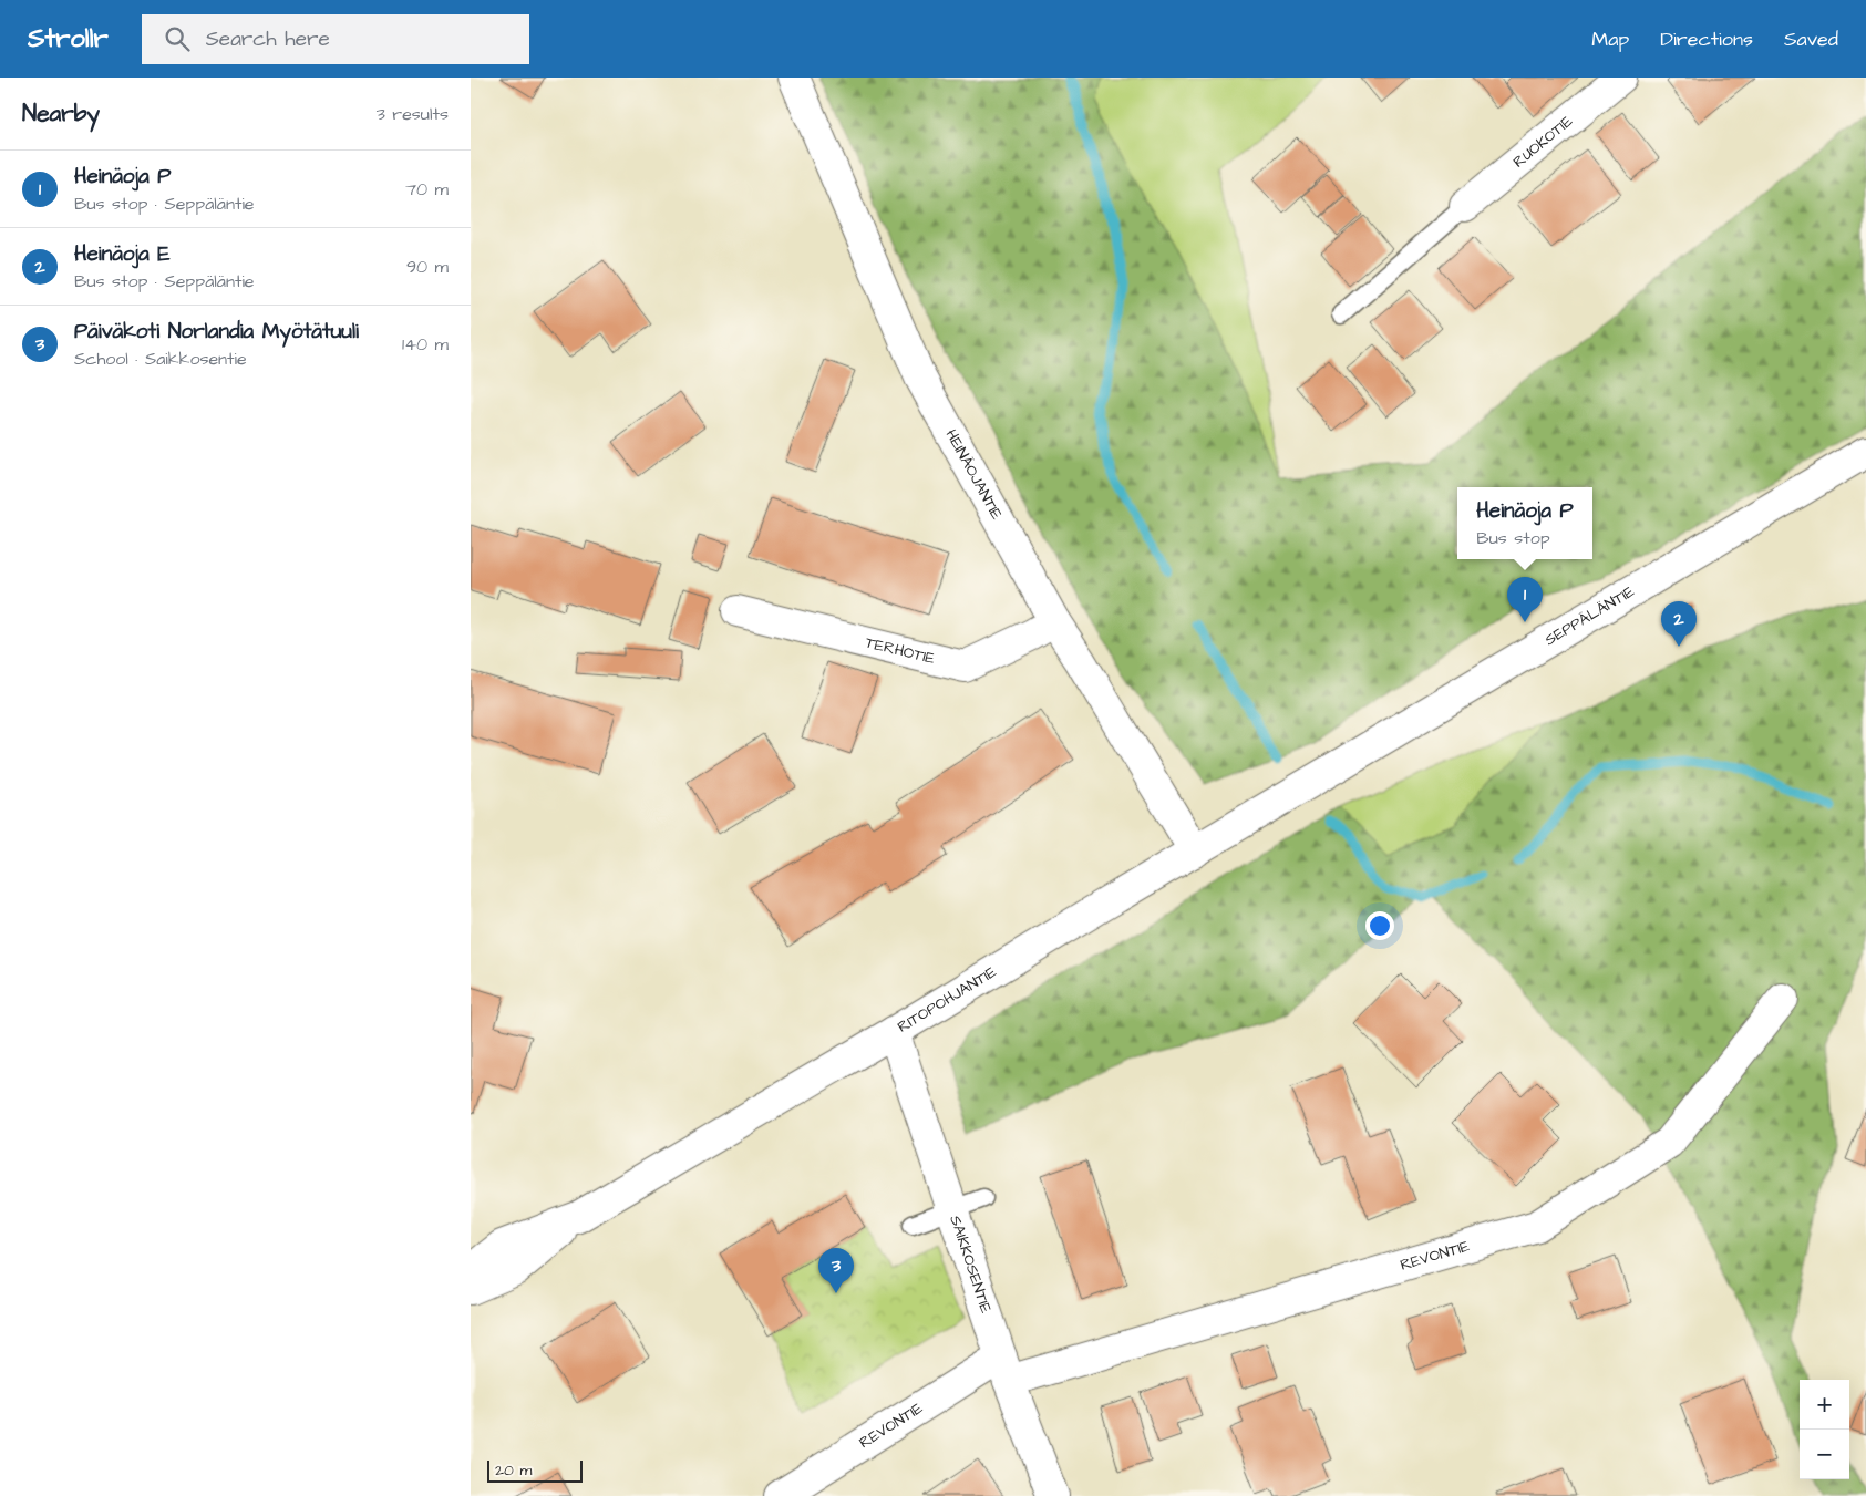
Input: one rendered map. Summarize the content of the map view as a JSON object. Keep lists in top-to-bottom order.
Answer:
{
  "streets": {
    "street": [
      "RUOKOTIE",
      "HEINÄOJANTIE",
      "SEPPÄLÄNTIE",
      "TERHOTIE",
      "RITOPOHJANTIE",
      "REVONTIE",
      "SAIKKOSENTIE"
    ]
  },
  "crossings": [
    ["HEINÄOJANTIE", "TERHOTIE"],
    ["HEINÄOJANTIE", "RITOPOHJANTIE"],
    ["SEPPÄLÄNTIE", "RITOPOHJANTIE"],
    ["RITOPOHJANTIE", "SAIKKOSENTIE"],
    ["REVONTIE", "SAIKKOSENTIE"]
  ],
  "scale_bar": "20 m",
  "page": {
    "header": "Strollr",
    "search": "Search here",
    "nav": ["Map", "Directions", "Saved"],
    "heading": ["Nearby", "3 results"],
    "list": [
      {
        "mark": "1",
        "name": "Heinäoja P",
        "note": "Bus stop · Seppäläntie",
        "value": "70 m"
      },
      {
        "mark": "2",
        "name": "Heinäoja E",
        "note": "Bus stop · Seppäläntie",
        "value": "90 m"
      },
      {
        "mark": "3",
        "name": "Päiväkoti Norlandia Myötätuuli",
        "note": "School · Saikkosentie",
        "value": "140 m"
      }
    ],
    "popup": ["Heinäoja P", "Bus stop"],
    "pins": ["1", "2", "3"],
    "map_buttons": ["+", "−"],
    "scale": "20 m"
  }
}
